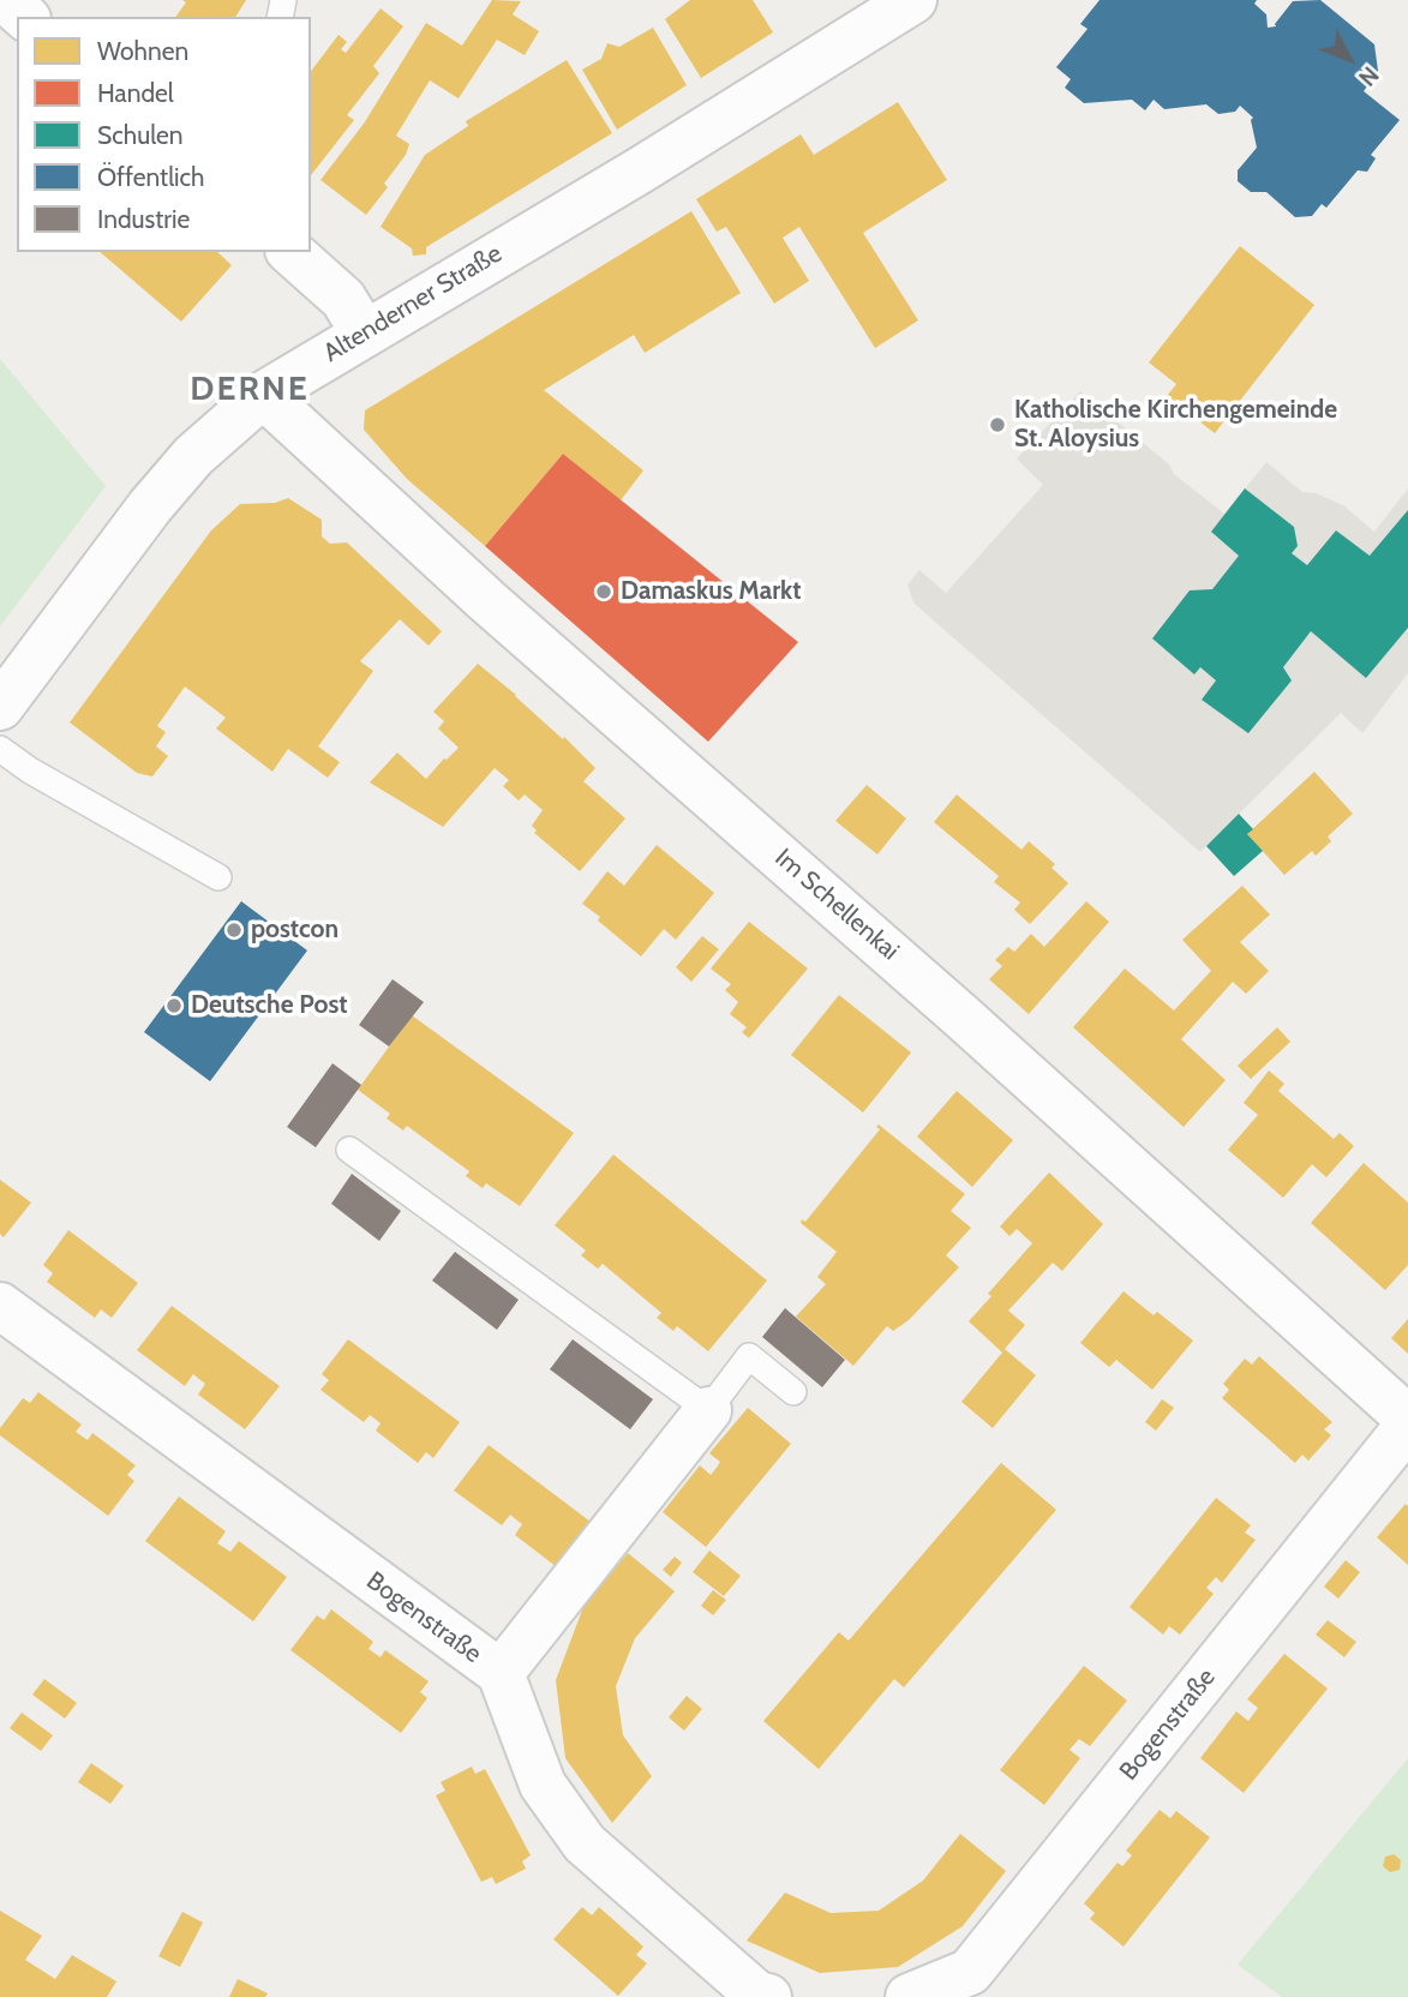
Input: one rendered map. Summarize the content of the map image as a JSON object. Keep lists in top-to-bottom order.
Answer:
{
  "streets": {
    "street": ["Altenderner Straße", "Im Schellenkai", "Bogenstraße"]
  },
  "crossings": [
    ["Altenderner Straße", "Im Schellenkai"]
  ],
  "districts": ["DERNE"],
  "places": [
    "Katholische Kirchengemeinde St. Aloysius",
    "Damaskus Markt",
    "postcon",
    "Deutsche Post"
  ],
  "legend": [
    "Wohnen",
    "Handel",
    "Schulen",
    "Öffentlich",
    "Industrie"
  ],
  "north": "bottom right"
}
